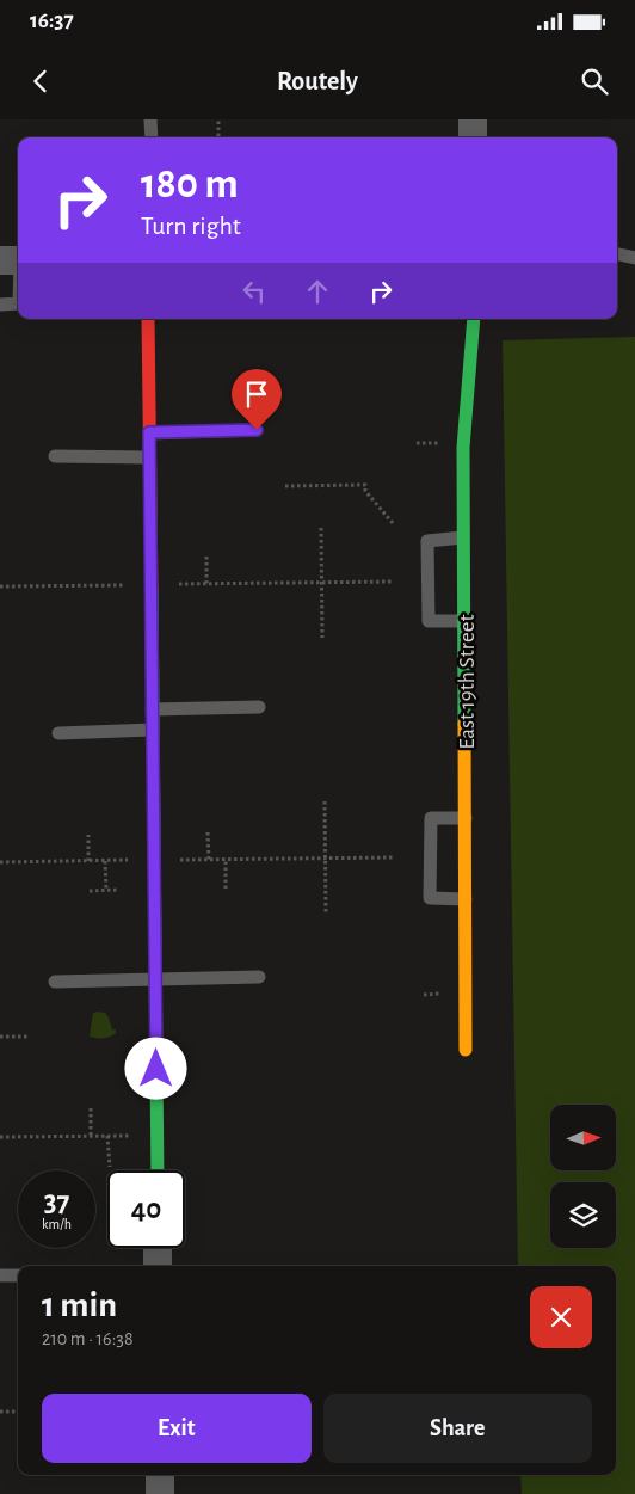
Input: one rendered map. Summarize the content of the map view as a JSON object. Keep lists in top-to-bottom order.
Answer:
{
  "streets": {
    "street": ["East 19th Street"]
  },
  "north": "right",
  "page": {
    "status": "16:37",
    "header": "Routely",
    "turn": ["180 m", "Turn right"],
    "speed": "37 km/h",
    "limit": "40",
    "heading": ["1 min", "210 m · 16:38"],
    "buttons": ["Exit", "Share"]
  }
}
